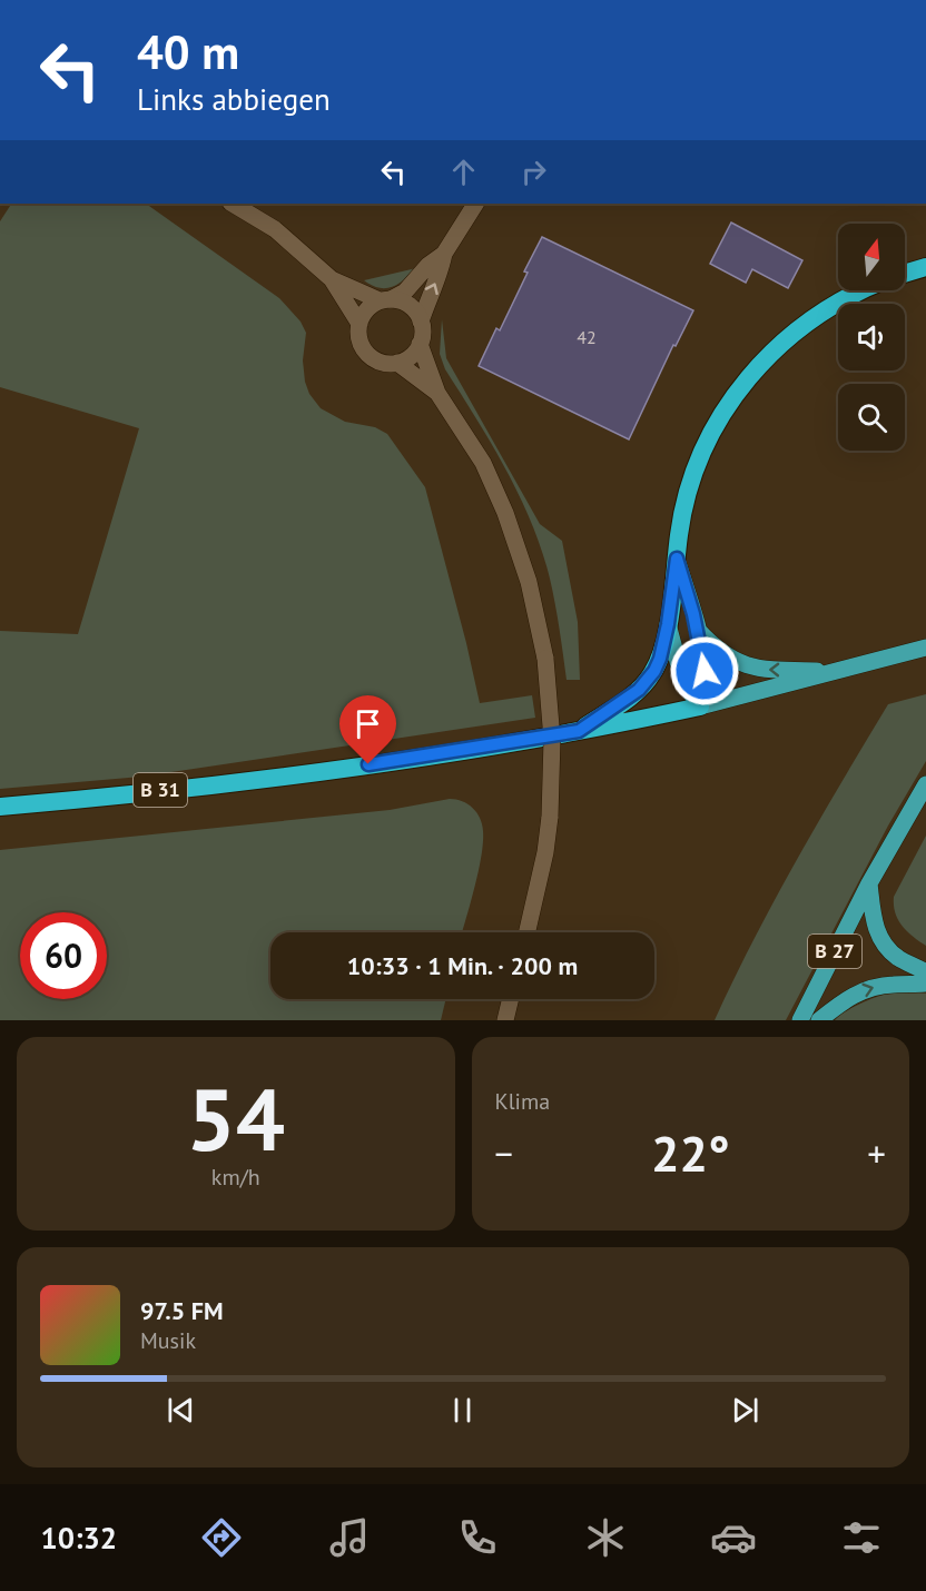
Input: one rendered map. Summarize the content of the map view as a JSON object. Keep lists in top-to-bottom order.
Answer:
{
  "streets": {
    "highway": ["B 31"],
    "main road": ["B 27"]
  },
  "house_numbers": ["42"],
  "north": "top",
  "page": {
    "turn": ["40 m", "Links abbiegen"],
    "limit": "60",
    "trip": "10:33 · 1 Min. · 200 m",
    "tile": [
      ["54", "km/h"],
      "Klima"
    ],
    "heat": ["−", "22°", "+"],
    "song": ["97.5 FM", "Musik"],
    "tabs": "10:32"
  }
}
